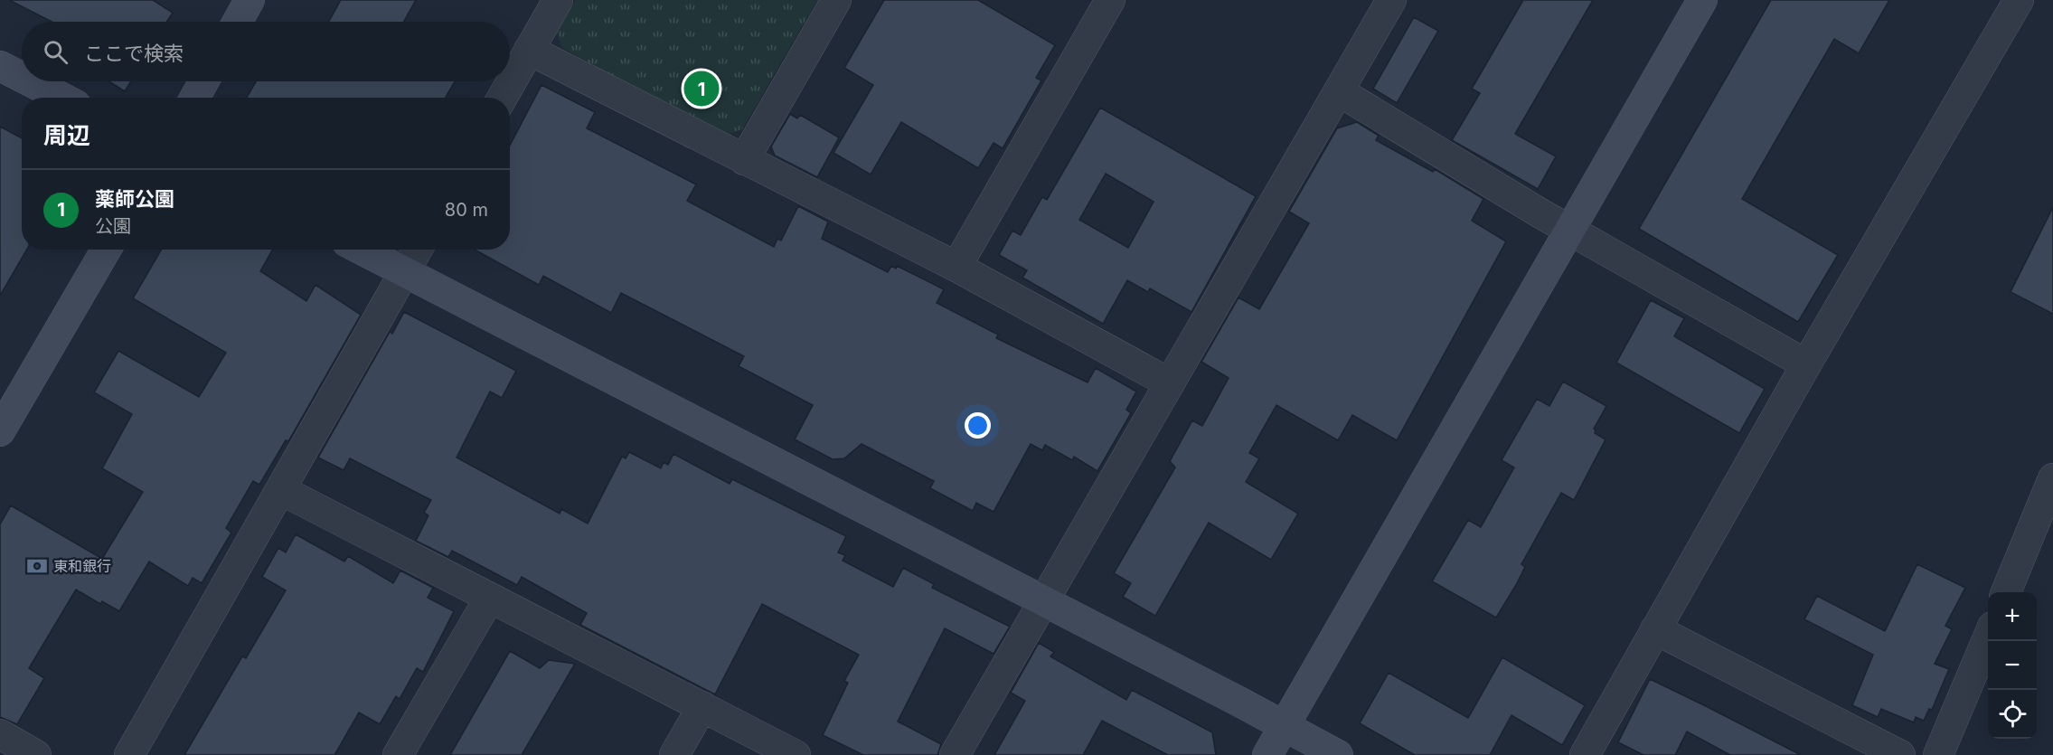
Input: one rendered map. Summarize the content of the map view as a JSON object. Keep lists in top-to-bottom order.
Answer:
{
  "places": {
    "bank": ["東和銀行"]
  },
  "page": {
    "search": "ここで検索",
    "pins": "1",
    "heading": "周辺",
    "list": [
      {
        "mark": "1",
        "name": "薬師公園",
        "note": "公園",
        "value": "80 m"
      }
    ],
    "map_buttons": ["+", "−"]
  }
}
